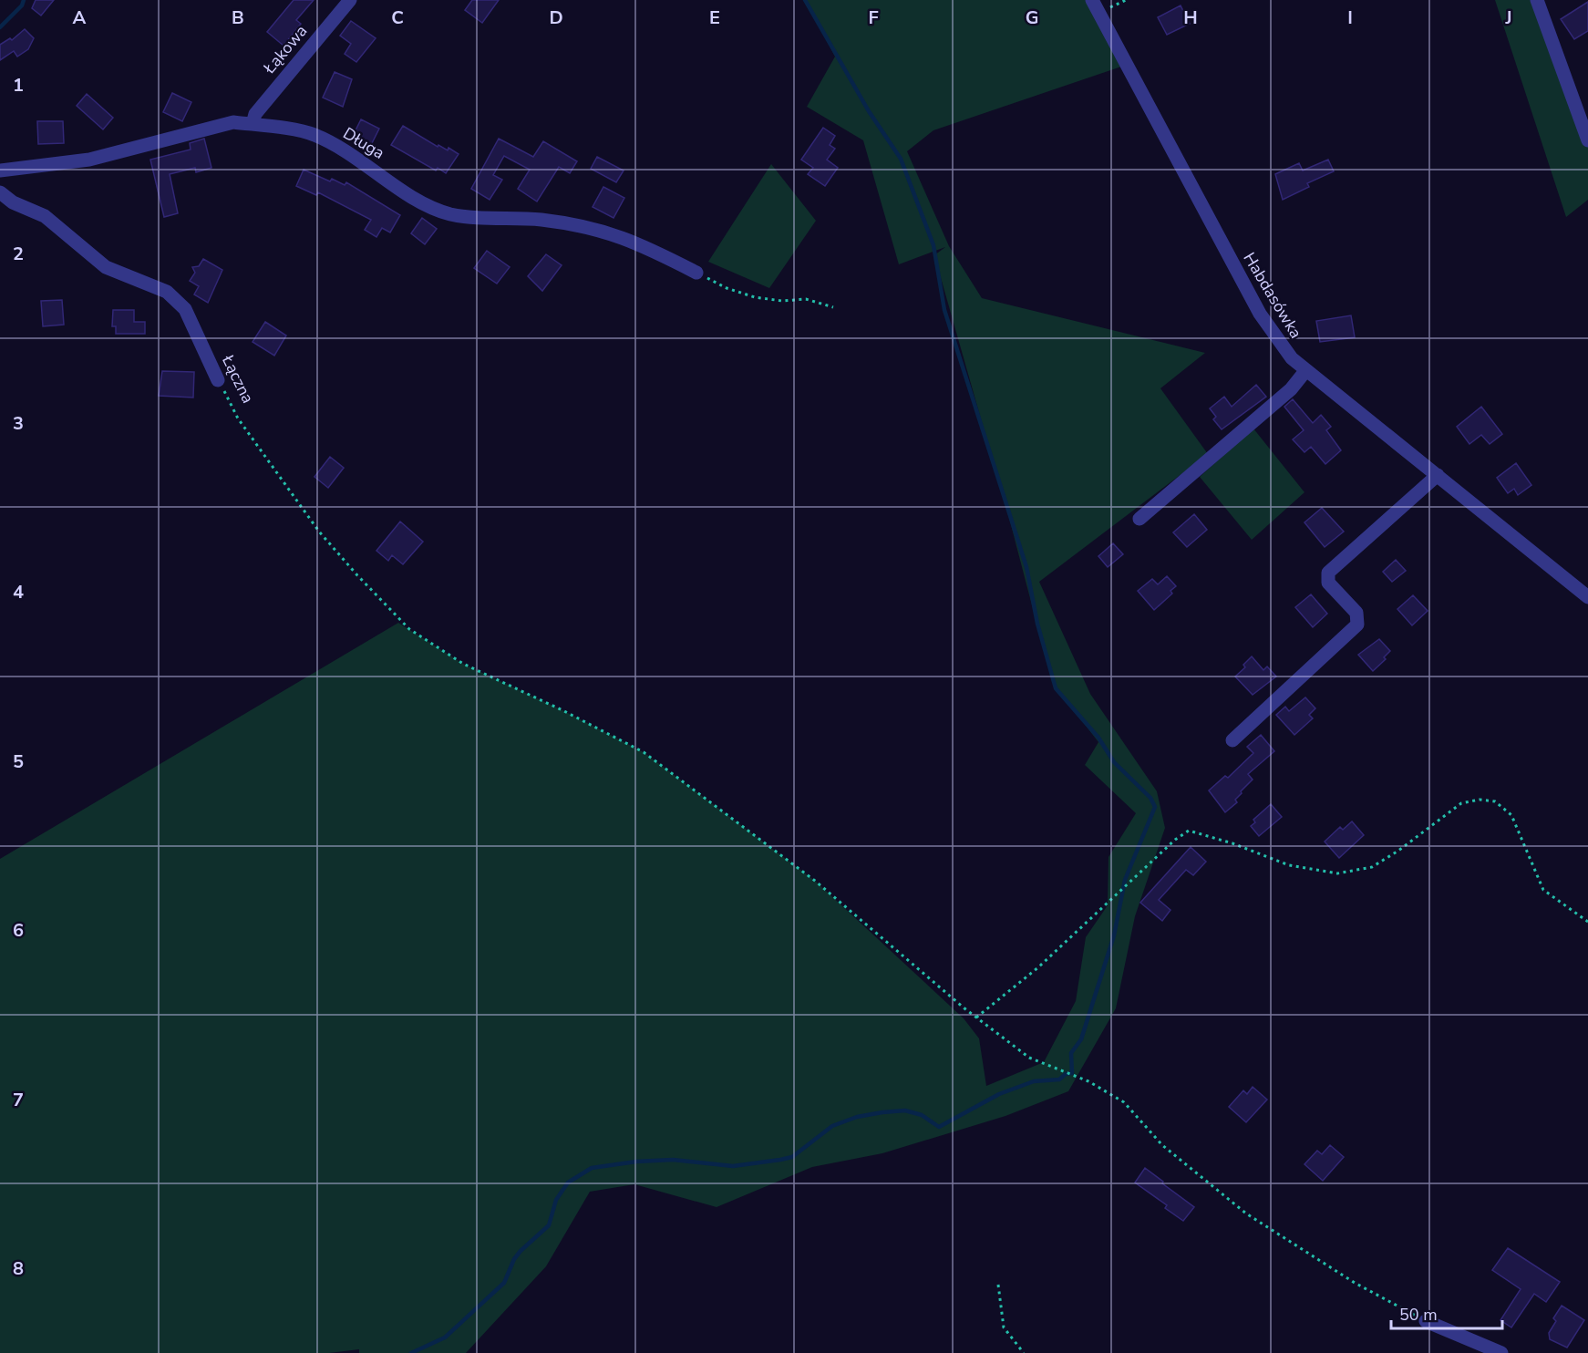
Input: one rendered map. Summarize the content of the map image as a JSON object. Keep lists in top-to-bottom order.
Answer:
{
  "streets": {
    "street": [
      "Łąkowa",
      "Długa",
      "Habdasówka",
      "Łączna"
    ]
  },
  "crossings": [
    ["Łąkowa", "Długa"]
  ],
  "scale_bar": "50 m",
  "grid": {
    "columns": [
      "A",
      "B",
      "C",
      "D",
      "E",
      "F",
      "G",
      "H",
      "I",
      "J"
    ],
    "rows": [
      "1",
      "2",
      "3",
      "4",
      "5",
      "6",
      "7",
      "8"
    ]
  }
}
